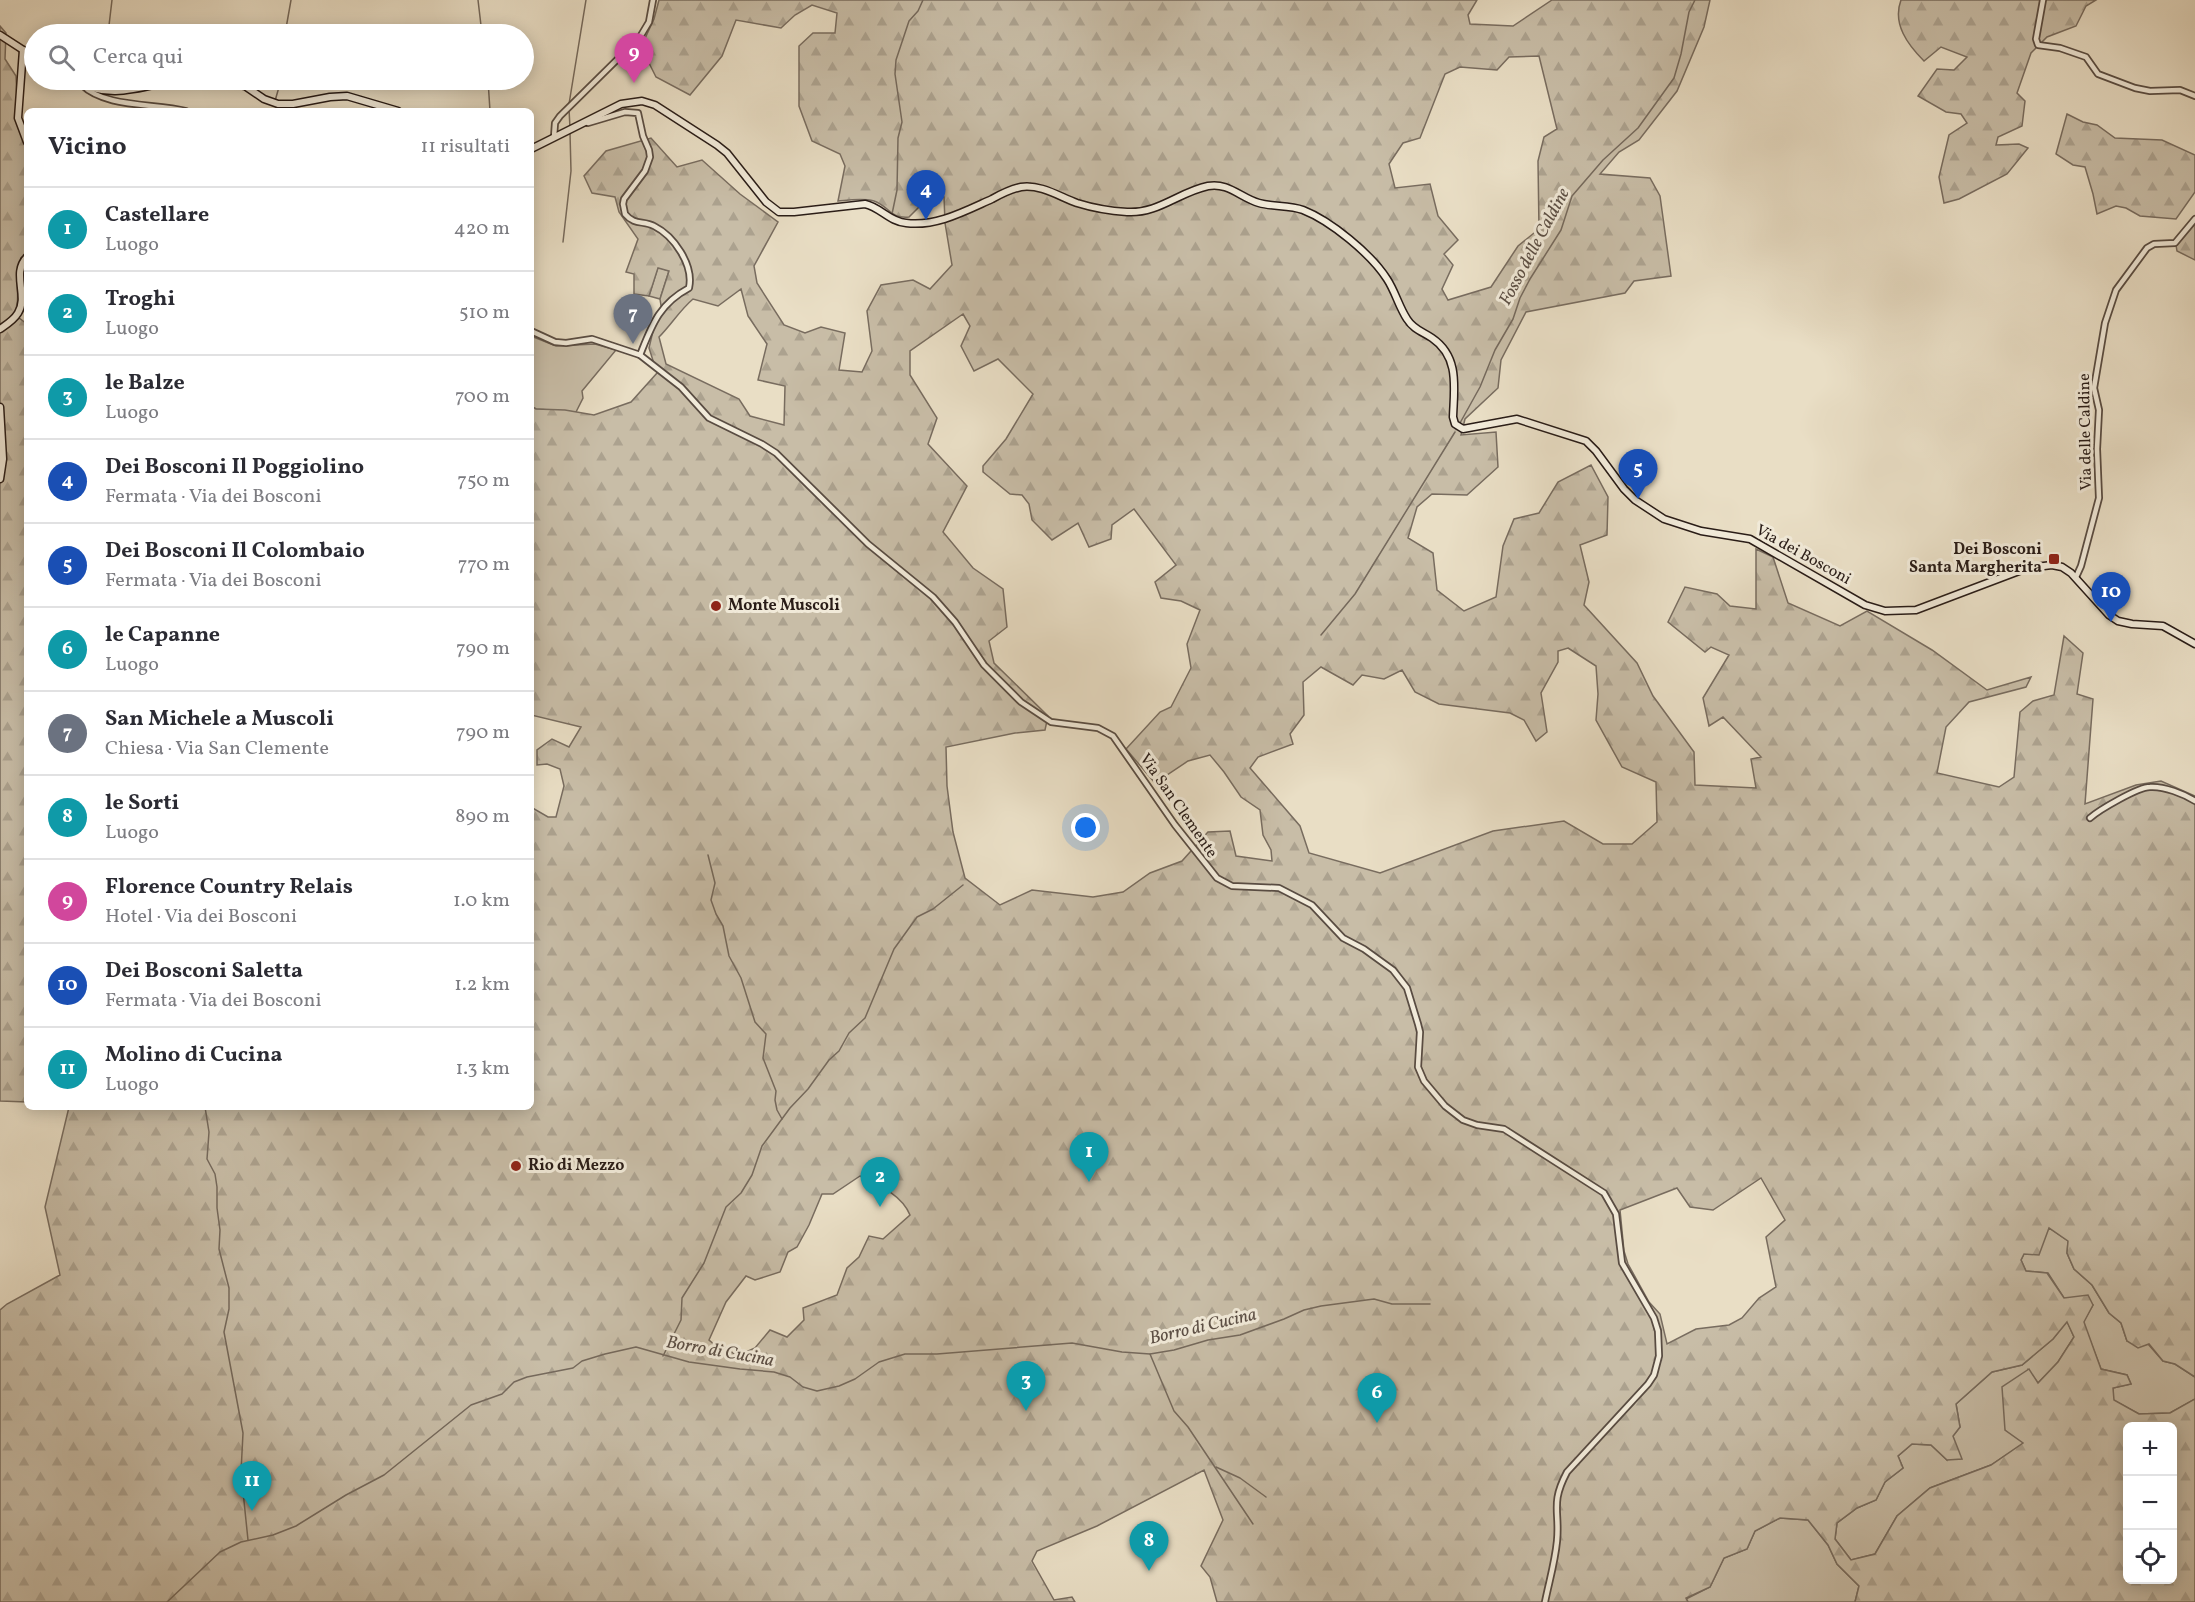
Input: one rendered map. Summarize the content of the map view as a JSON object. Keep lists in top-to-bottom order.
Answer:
{
  "streets": {
    "main road": ["Via dei Bosconi"],
    "street": ["Via delle Caldine", "Via San Clemente"]
  },
  "crossings": [
    ["Via delle Caldine", "Via dei Bosconi"]
  ],
  "water": ["Fosso delle Caldine", "Borro di Cucina"],
  "places": {
    "transit": ["Dei Bosconi Santa Margherita"],
    "other": ["Monte Muscoli", "Rio di Mezzo"]
  },
  "page": {
    "search": "Cerca qui",
    "pins": [
      "9",
      "4",
      "7",
      "5",
      "10",
      "1",
      "2",
      "3",
      "6",
      "11",
      "8"
    ],
    "heading": ["Vicino", "11 risultati"],
    "list": [
      {
        "mark": "1",
        "name": "Castellare",
        "note": "Luogo",
        "value": "420 m"
      },
      {
        "mark": "2",
        "name": "Troghi",
        "note": "Luogo",
        "value": "510 m"
      },
      {
        "mark": "3",
        "name": "le Balze",
        "note": "Luogo",
        "value": "700 m"
      },
      {
        "mark": "4",
        "name": "Dei Bosconi Il Poggiolino",
        "note": "Fermata · Via dei Bosconi",
        "value": "750 m"
      },
      {
        "mark": "5",
        "name": "Dei Bosconi Il Colombaio",
        "note": "Fermata · Via dei Bosconi",
        "value": "770 m"
      },
      {
        "mark": "6",
        "name": "le Capanne",
        "note": "Luogo",
        "value": "790 m"
      },
      {
        "mark": "7",
        "name": "San Michele a Muscoli",
        "note": "Chiesa · Via San Clemente",
        "value": "790 m"
      },
      {
        "mark": "8",
        "name": "le Sorti",
        "note": "Luogo",
        "value": "890 m"
      },
      {
        "mark": "9",
        "name": "Florence Country Relais",
        "note": "Hotel · Via dei Bosconi",
        "value": "1.0 km"
      },
      {
        "mark": "10",
        "name": "Dei Bosconi Saletta",
        "note": "Fermata · Via dei Bosconi",
        "value": "1.2 km"
      },
      {
        "mark": "11",
        "name": "Molino di Cucina",
        "note": "Luogo",
        "value": "1.3 km"
      }
    ],
    "map_buttons": ["+", "−"]
  }
}
